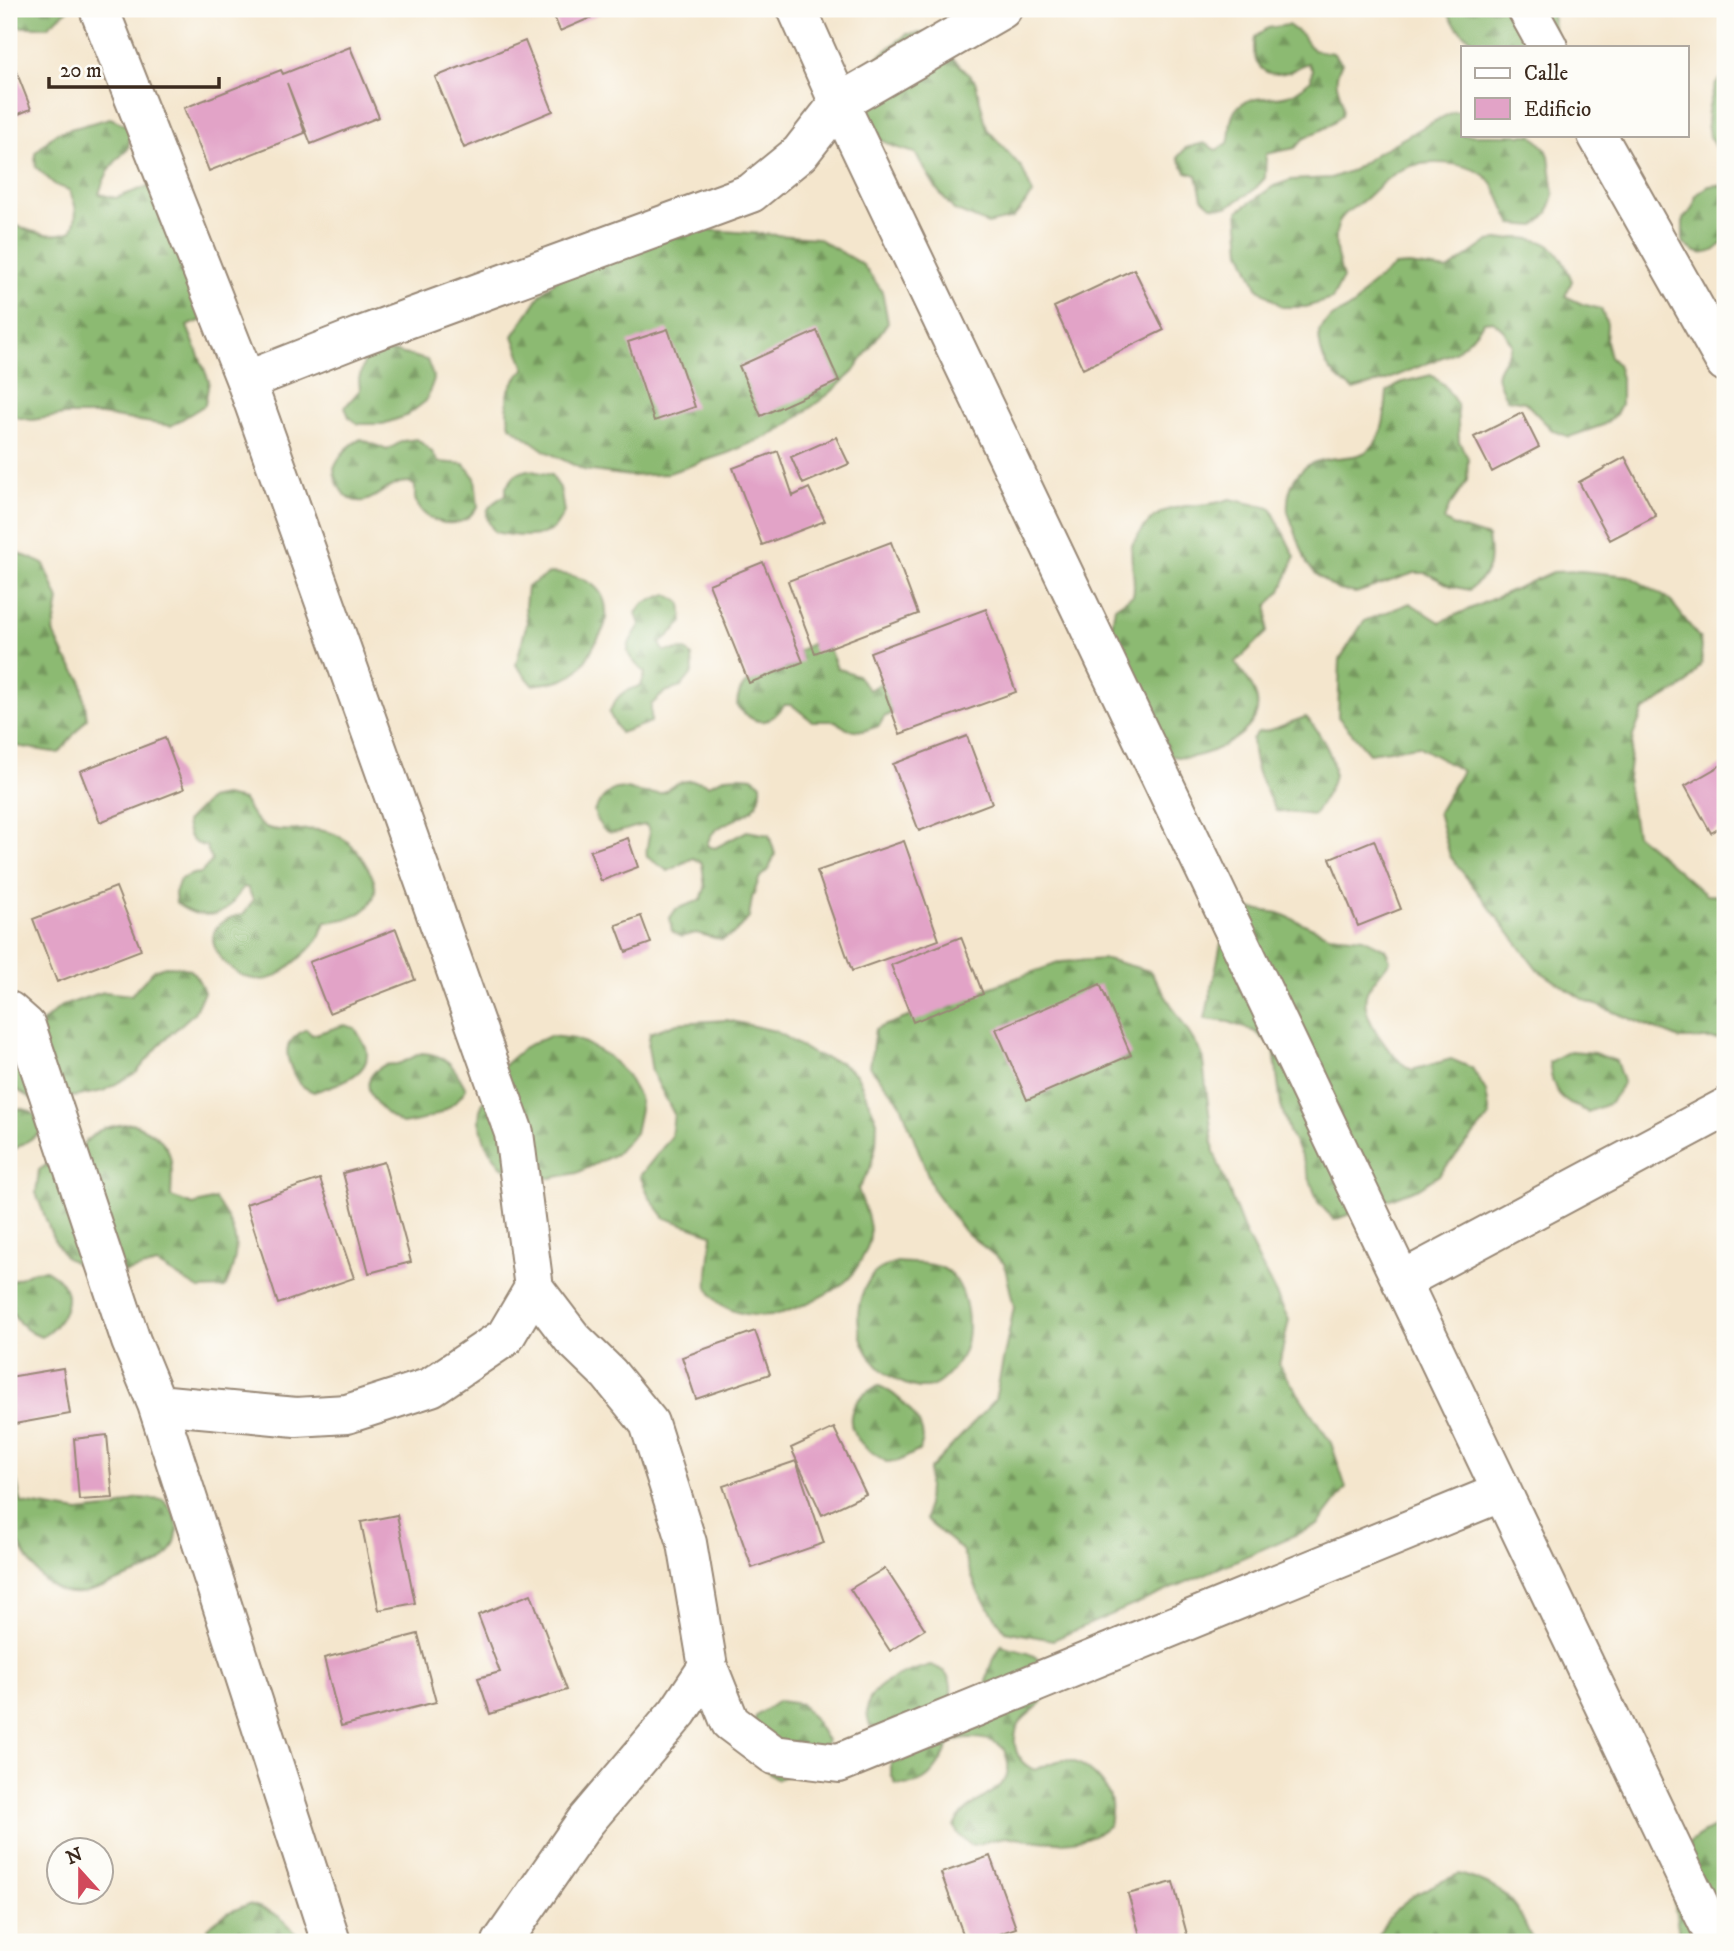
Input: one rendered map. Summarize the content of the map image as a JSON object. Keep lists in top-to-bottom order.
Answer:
{
  "legend": ["Calle", "Edificio"],
  "scale_bar": "20 m",
  "north": "top"
}
